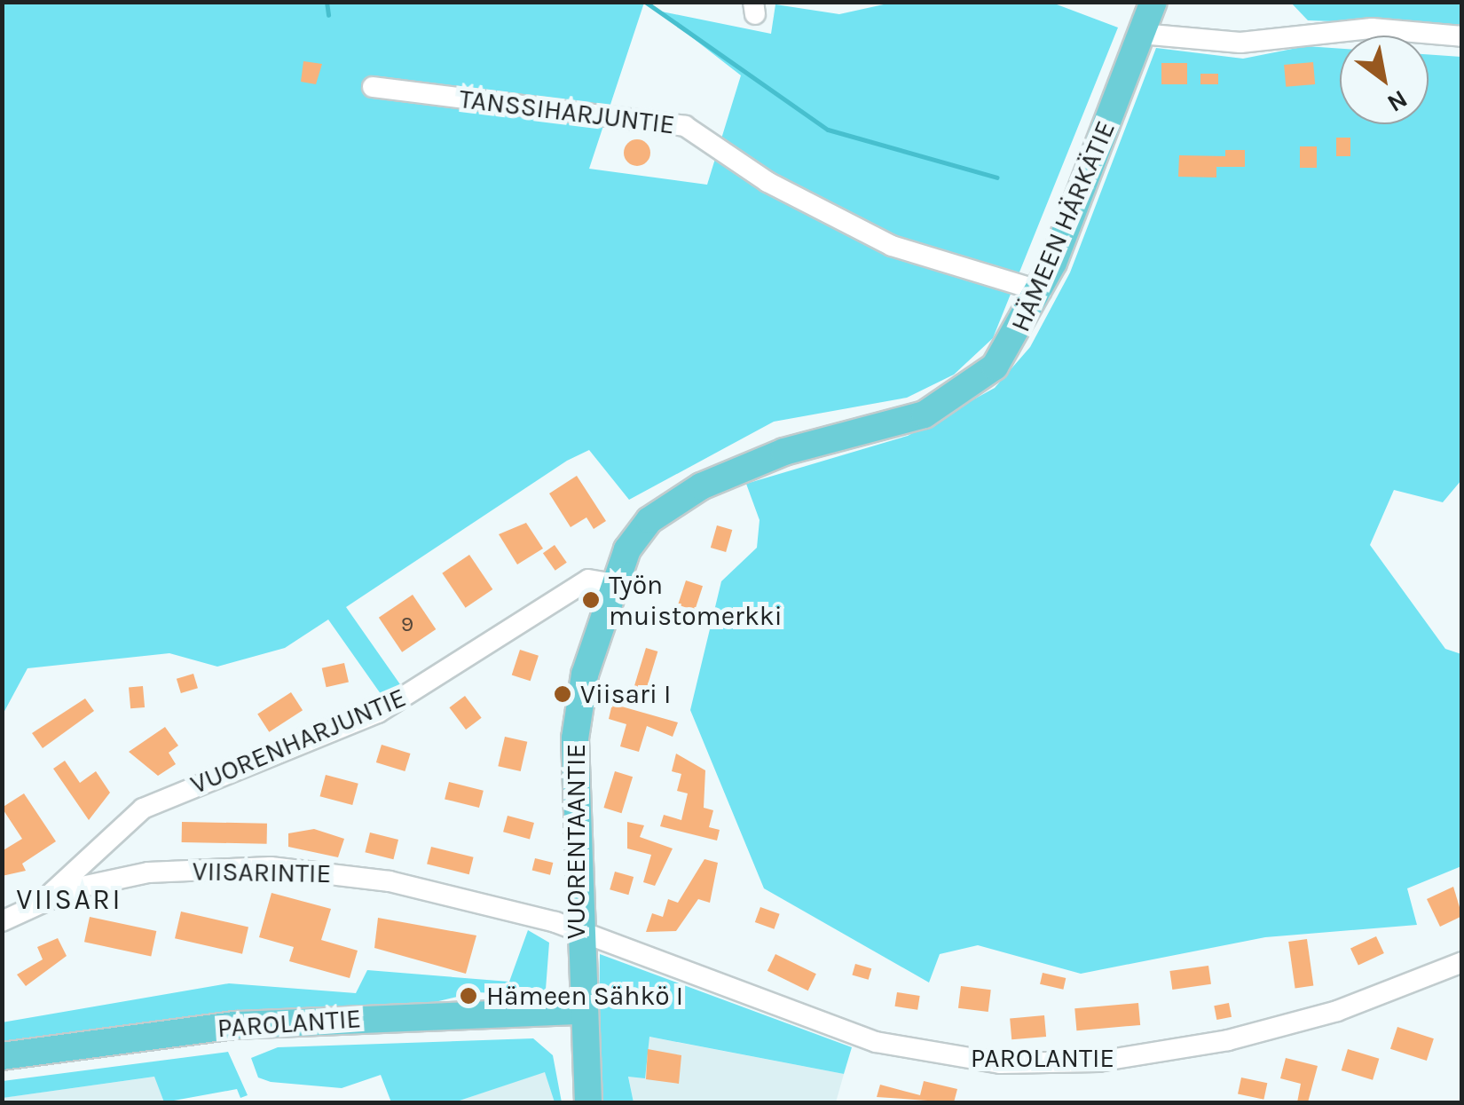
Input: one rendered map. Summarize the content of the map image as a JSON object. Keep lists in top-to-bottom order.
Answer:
{
  "streets": {
    "main road": ["HÄMEEN HÄRKÄTIE", "VUORENTAANTIE", "PAROLANTIE"],
    "street": ["TANSSIHARJUNTIE", "VUORENHARJUNTIE", "VIISARINTIE"]
  },
  "crossings": [
    ["TANSSIHARJUNTIE", "HÄMEEN HÄRKÄTIE"],
    ["HÄMEEN HÄRKÄTIE", "VUORENHARJUNTIE"],
    ["HÄMEEN HÄRKÄTIE", "VUORENTAANTIE"],
    ["VUORENHARJUNTIE", "VUORENTAANTIE"],
    ["VUORENHARJUNTIE", "VIISARINTIE"],
    ["VUORENTAANTIE", "VIISARINTIE"],
    ["VUORENTAANTIE", "PAROLANTIE"],
    ["VIISARINTIE", "PAROLANTIE"]
  ],
  "districts": ["VIISARI"],
  "places": ["Työn muistomerkki", "Viisari I", "Hämeen Sähkö I"],
  "house_numbers": ["9"],
  "north": "bottom right"
}
